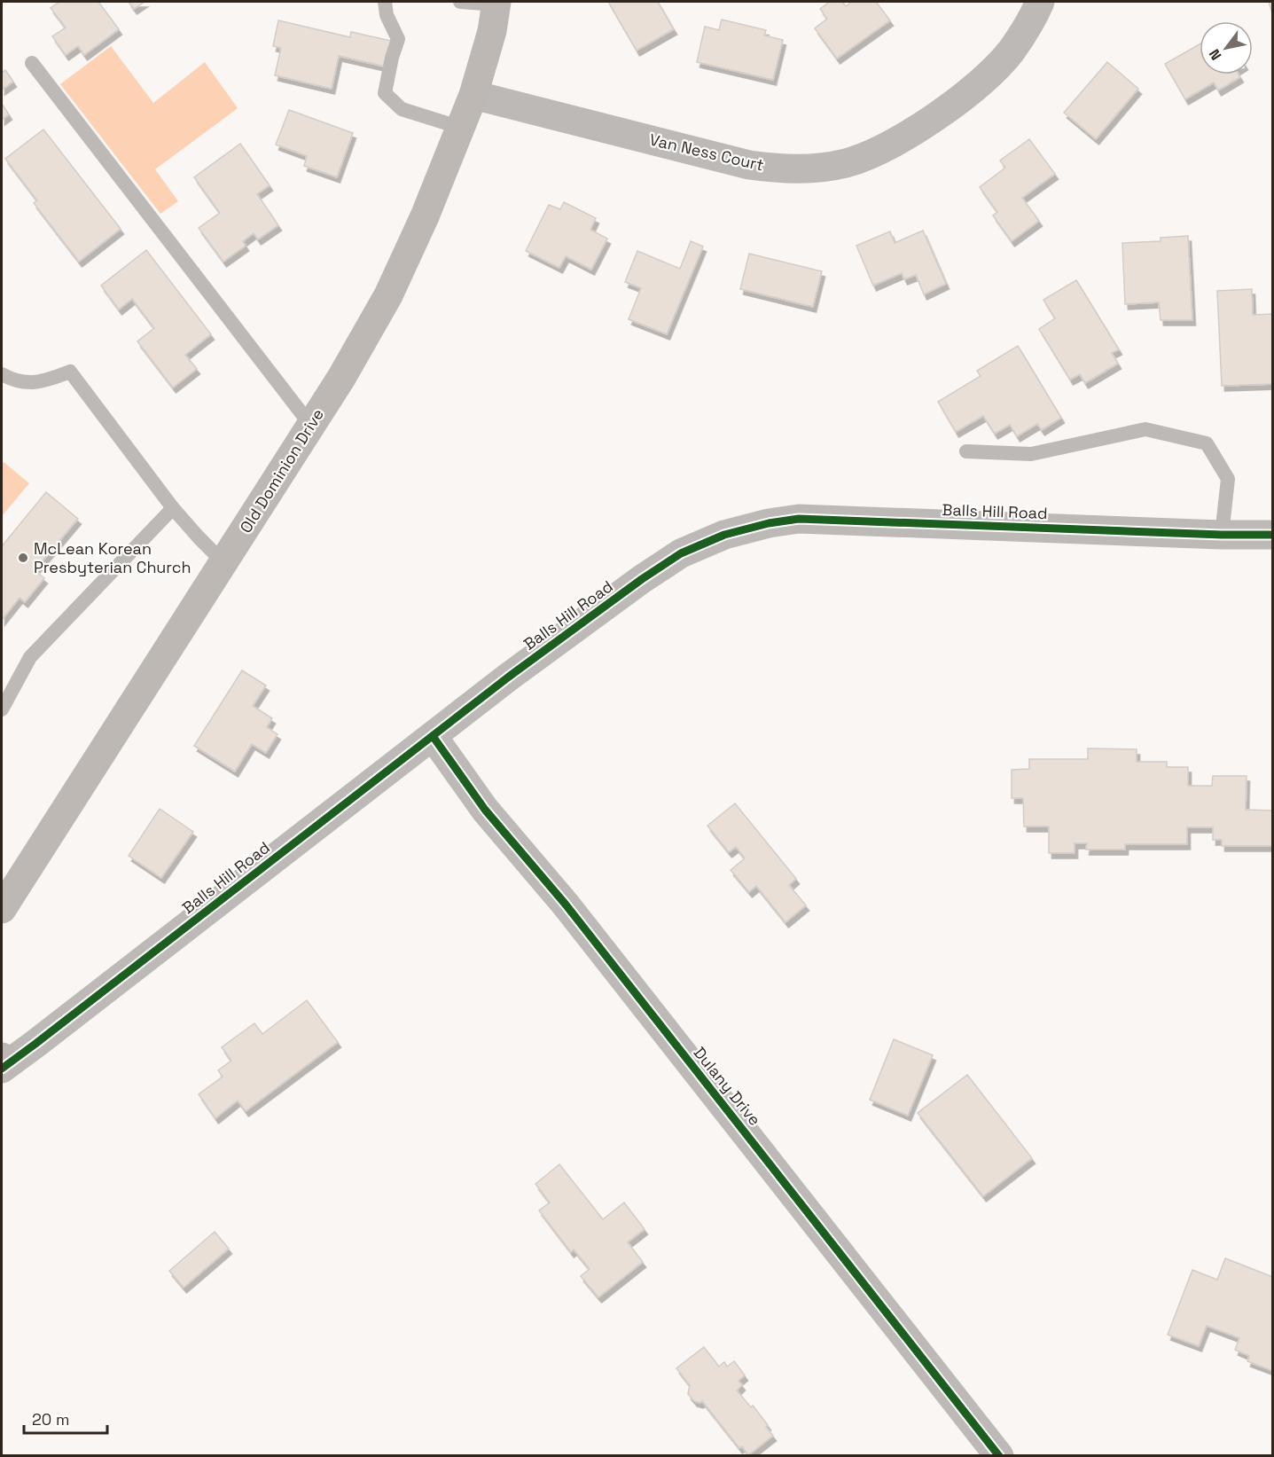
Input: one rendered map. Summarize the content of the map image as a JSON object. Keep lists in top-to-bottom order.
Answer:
{
  "streets": {
    "main road": ["Old Dominion Drive"],
    "street": ["Van Ness Court", "Balls Hill Road", "Dulany Drive"]
  },
  "crossings": [
    ["Van Ness Court", "Old Dominion Drive"],
    ["Balls Hill Road", "Dulany Drive"]
  ],
  "places": ["McLean Korean Presbyterian Church"],
  "scale_bar": "20 m",
  "north": "bottom left"
}
